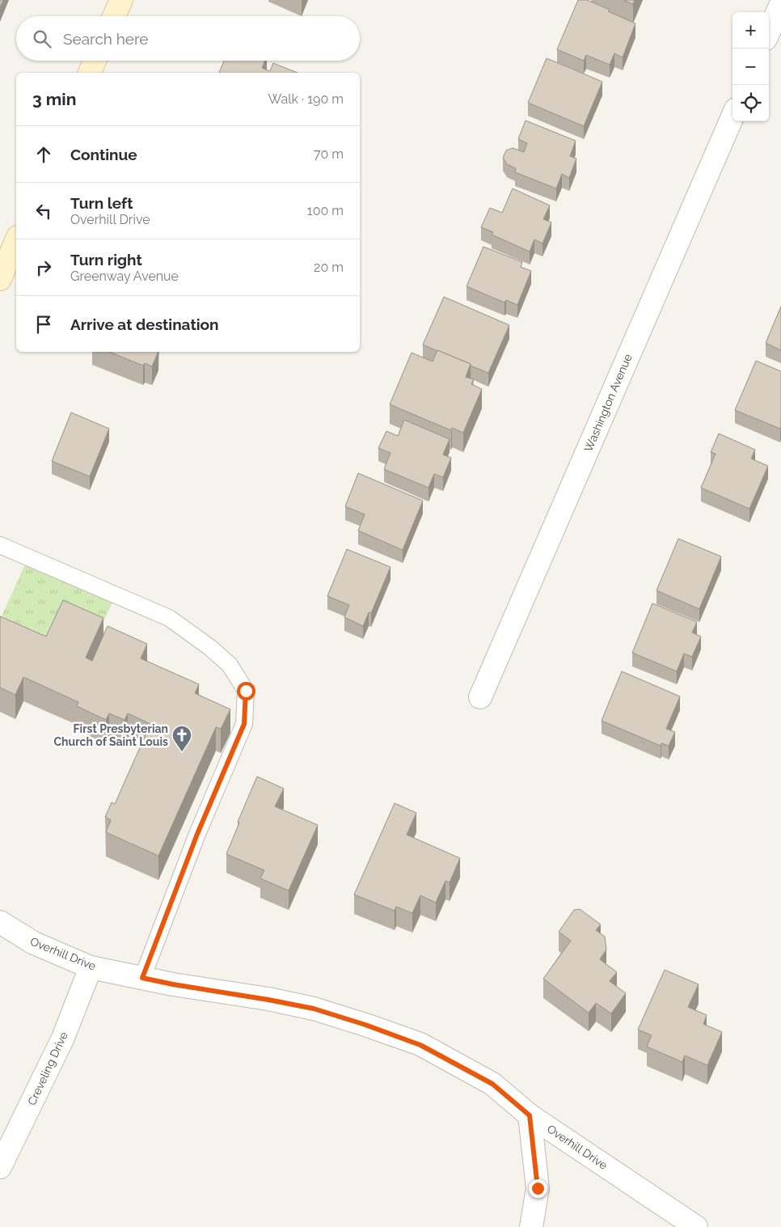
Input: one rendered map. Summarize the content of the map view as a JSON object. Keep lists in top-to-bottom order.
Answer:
{
  "streets": {
    "street": ["Washington Avenue", "Overhill Drive", "Creveling Drive"]
  },
  "crossings": [
    ["Overhill Drive", "Creveling Drive"]
  ],
  "places": {
    "church": ["First Presbyterian Church of Saint Louis"]
  },
  "page": {
    "map_buttons": ["+", "−"],
    "search": "Search here",
    "heading": ["3 min", "Walk · 190 m"],
    "list": [
      ["Continue", "70 m"],
      ["Turn left", "Overhill Drive", "100 m"],
      ["Turn right", "Greenway Avenue", "20 m"],
      "Arrive at destination"
    ]
  }
}
